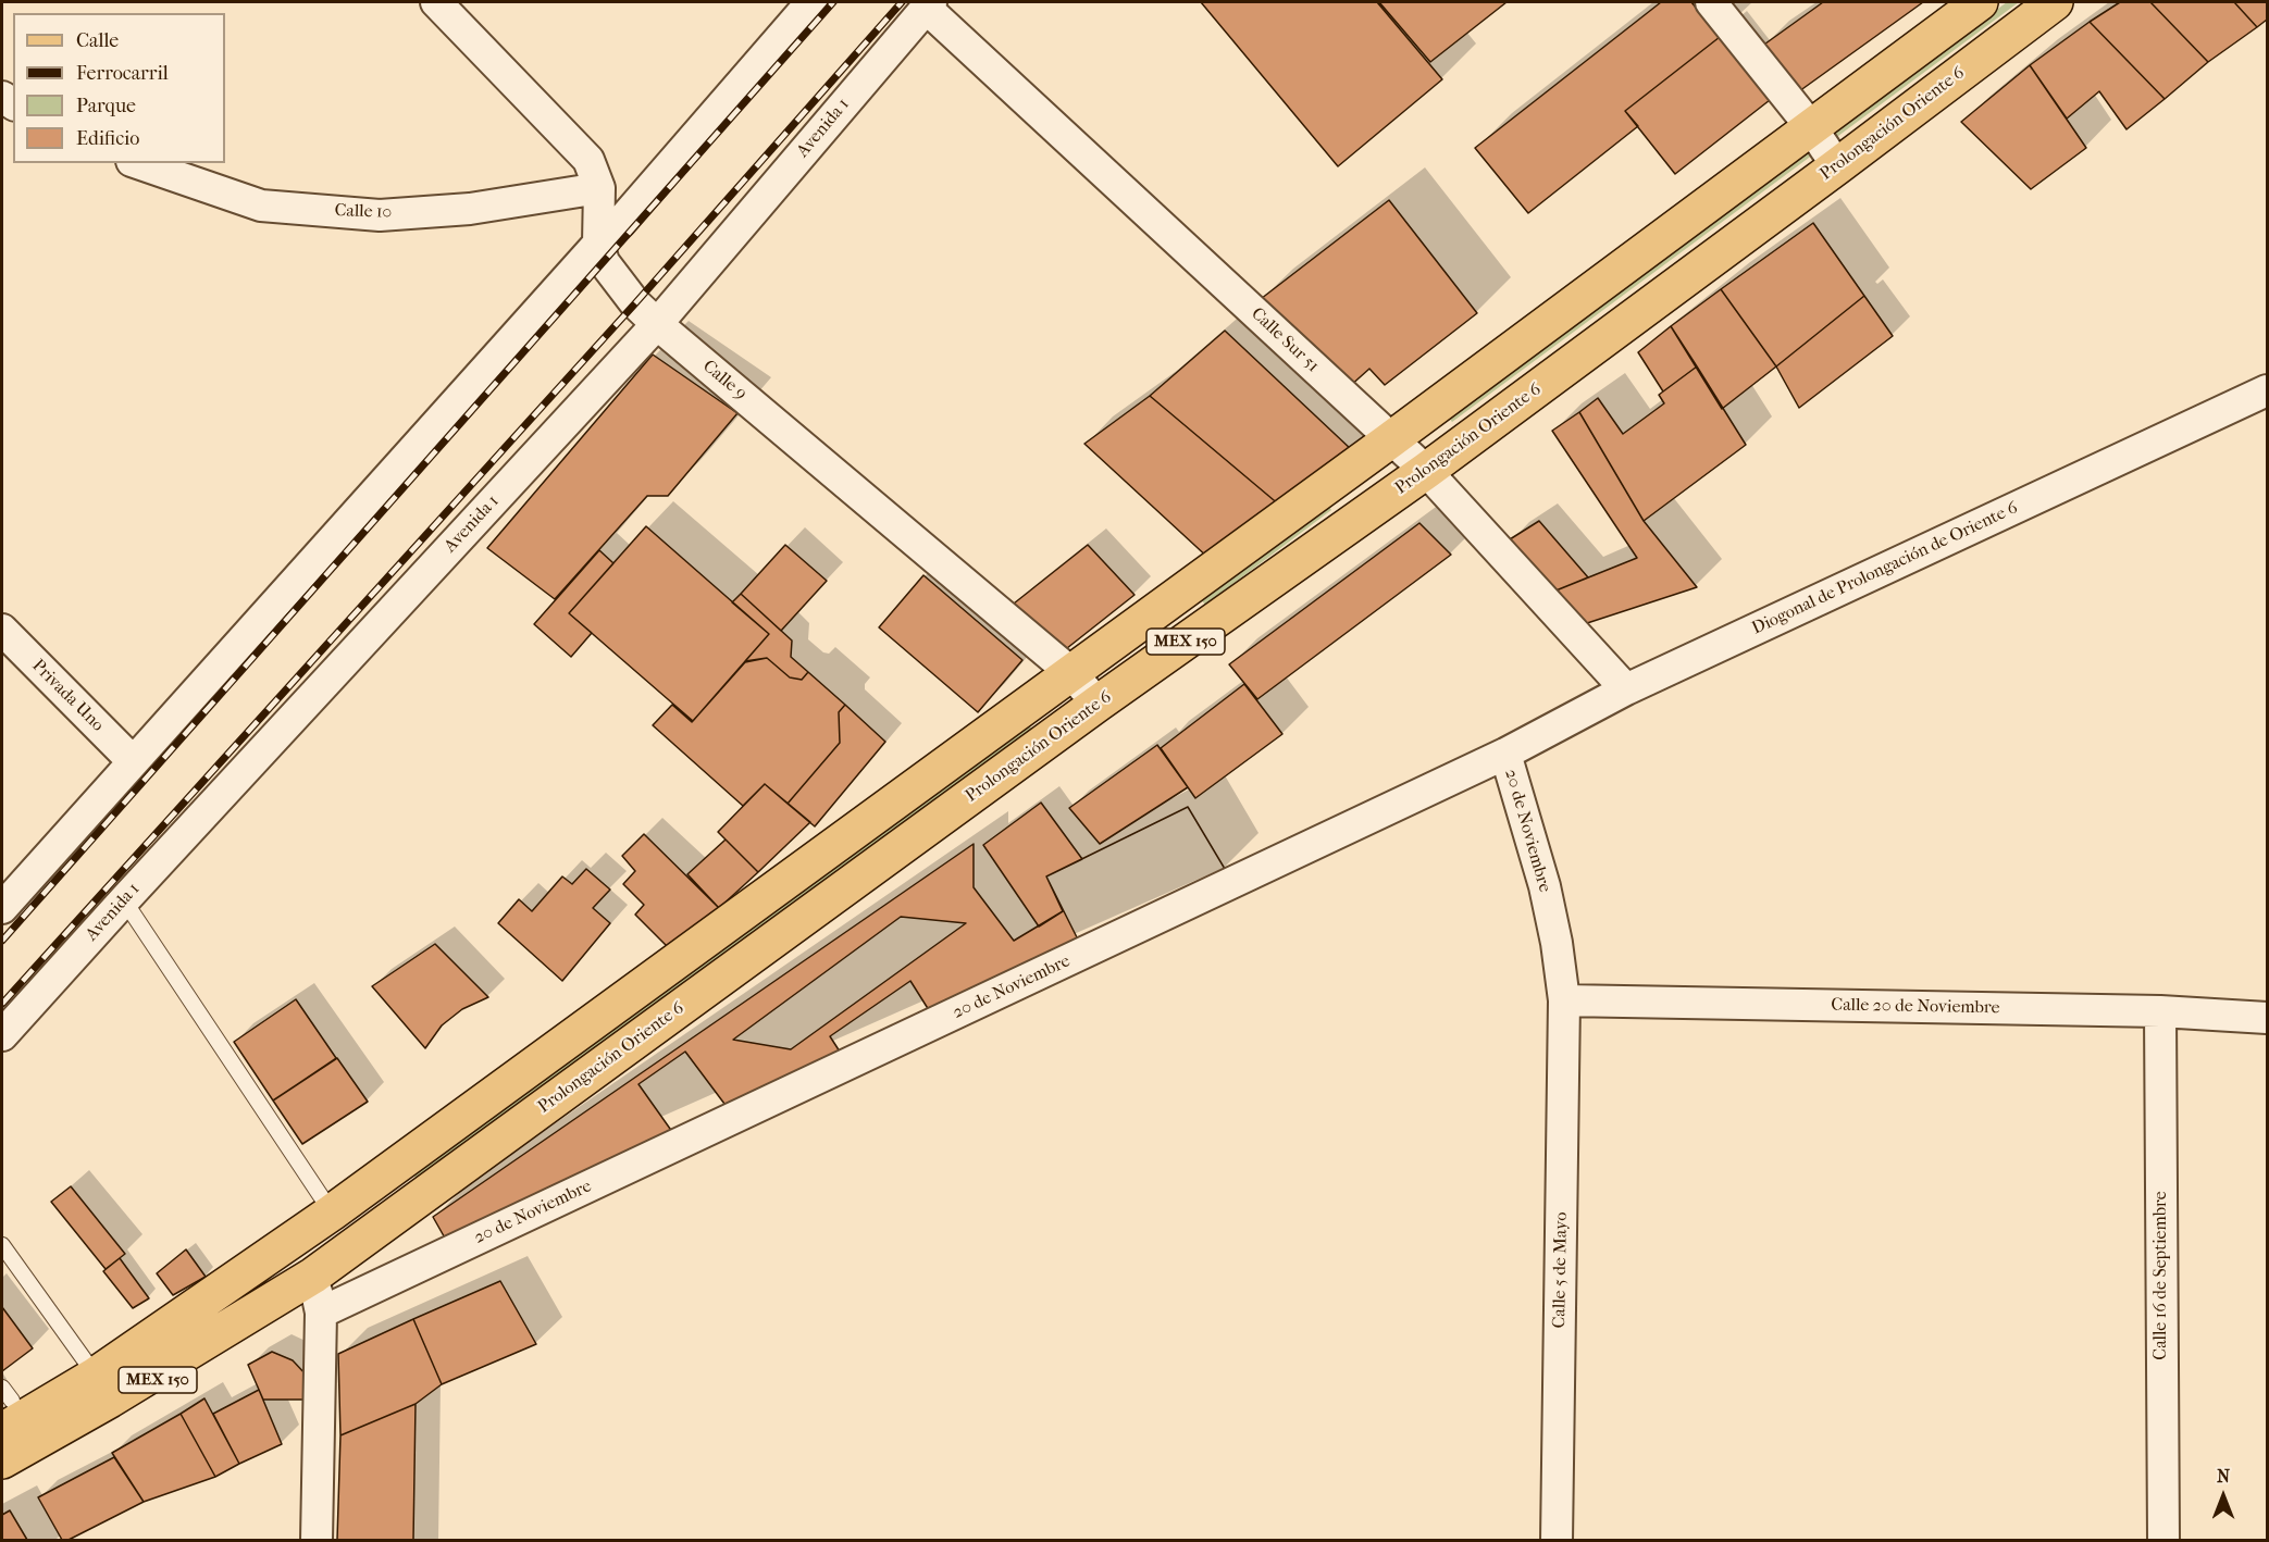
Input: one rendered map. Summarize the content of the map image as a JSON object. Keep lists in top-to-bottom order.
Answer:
{
  "streets": {
    "main road": ["Prolongación Oriente 6", "MEX 150"],
    "street": [
      "Avenida 1",
      "Calle 10",
      "Calle Sur 51",
      "Calle 9",
      "Diogonal de Prolongación de Oriente 6",
      "Privada Uno",
      "20 de Noviembre",
      "Calle 20 de Noviembre",
      "Calle 5 de Mayo",
      "Calle 16 de Septiembre"
    ]
  },
  "crossings": [
    ["Prolongación Oriente 6", "Calle Sur 51"],
    ["Prolongación Oriente 6", "Calle 9"],
    ["Prolongación Oriente 6", "MEX 150"],
    ["Avenida 1", "Calle Sur 51"],
    ["Avenida 1", "Calle 9"],
    ["Calle 10", "Calle 9"],
    ["Calle Sur 51", "Diogonal de Prolongación de Oriente 6"],
    ["Calle Sur 51", "MEX 150"],
    ["Calle 9", "MEX 150"],
    ["Diogonal de Prolongación de Oriente 6", "20 de Noviembre"],
    ["20 de Noviembre", "Calle 20 de Noviembre"],
    ["20 de Noviembre", "Calle 5 de Mayo"],
    ["Calle 20 de Noviembre", "Calle 5 de Mayo"],
    ["Calle 20 de Noviembre", "Calle 16 de Septiembre"]
  ],
  "legend": [
    "Calle",
    "Ferrocarril",
    "Parque",
    "Edificio"
  ],
  "north": "top"
}
